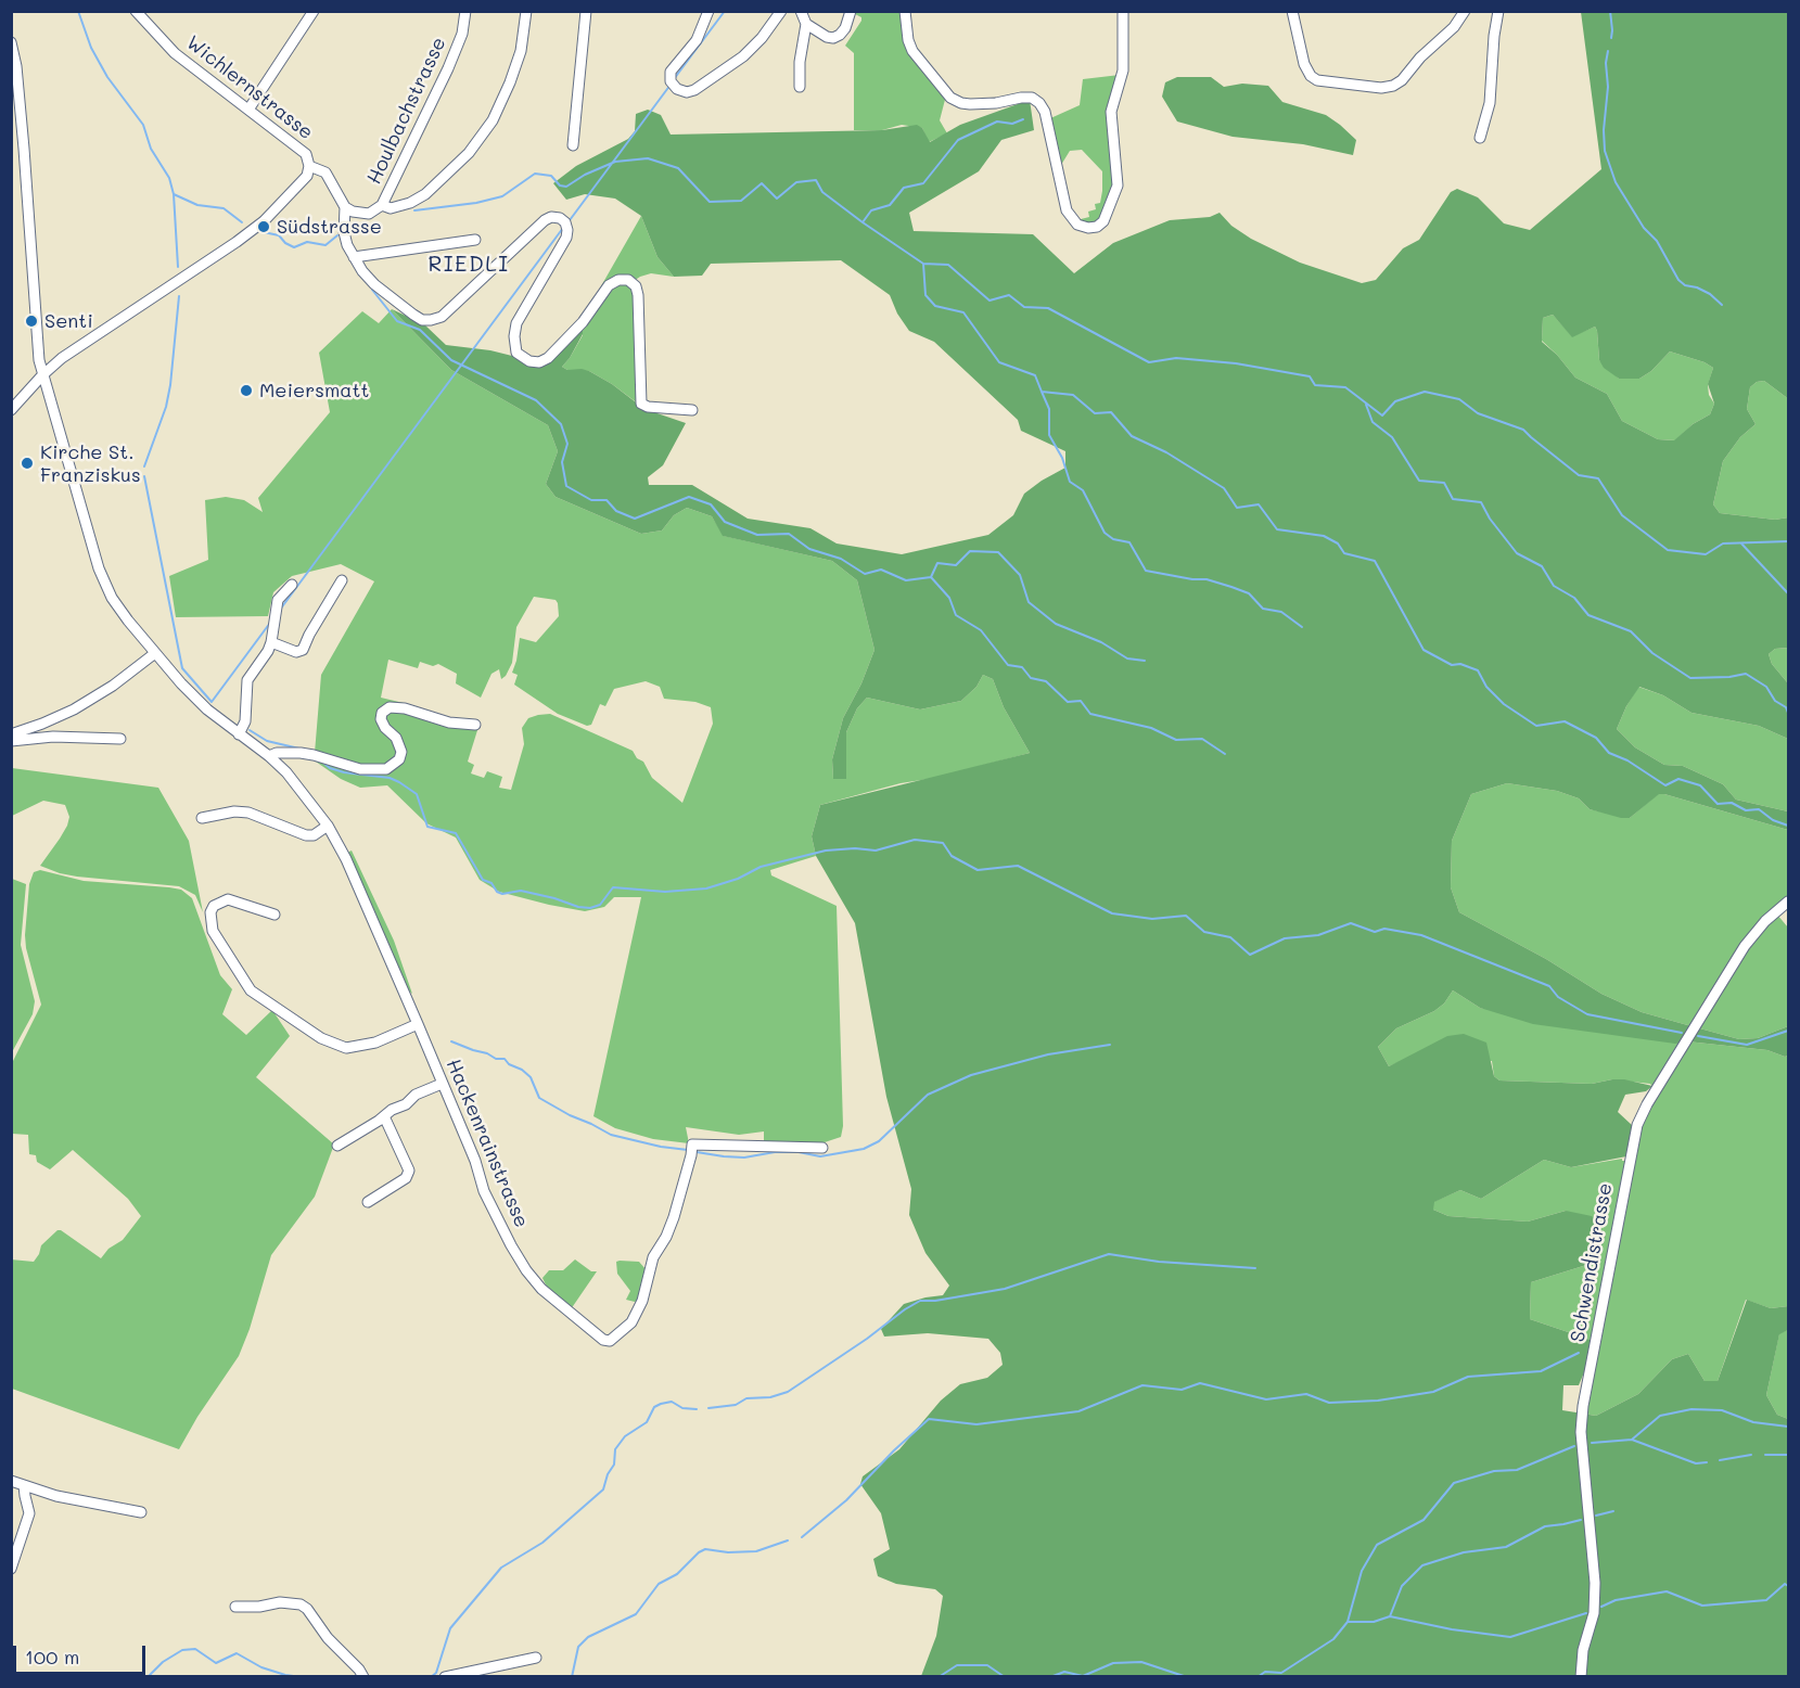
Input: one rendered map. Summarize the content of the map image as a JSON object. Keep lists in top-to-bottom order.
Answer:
{
  "streets": {
    "street": [
      "Wichlernstrasse",
      "Houlbachstrasse",
      "Hackenrainstrasse",
      "Schwendistrasse"
    ]
  },
  "crossings": [
    ["Wichlernstrasse", "Houlbachstrasse"]
  ],
  "districts": ["RIEDLI"],
  "places": [
    "Südstrasse",
    "Senti",
    "Meiersmatt",
    "Kirche St. Franziskus"
  ],
  "scale_bar": "100 m"
}
